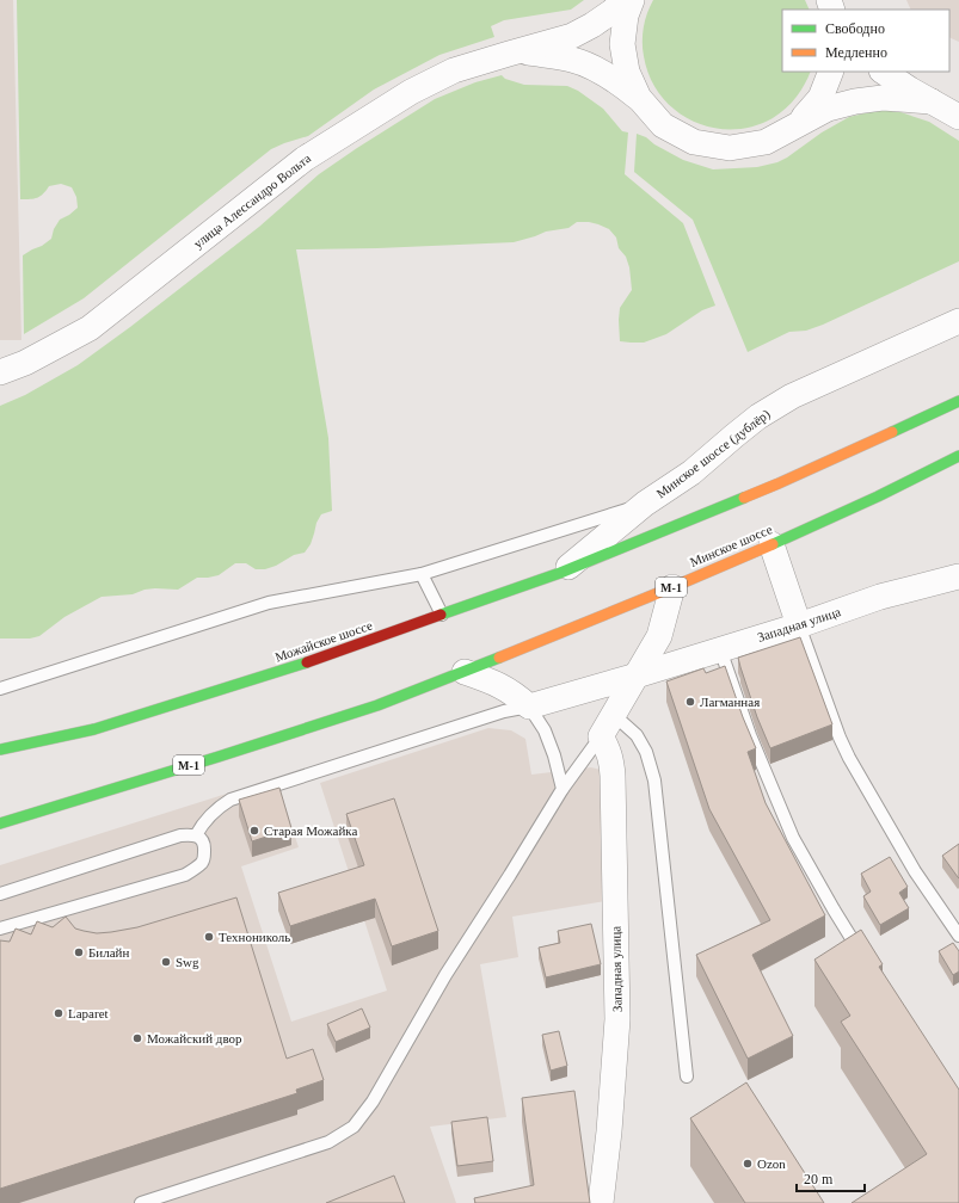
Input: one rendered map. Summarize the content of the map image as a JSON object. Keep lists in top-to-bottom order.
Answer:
{
  "streets": {
    "highway": ["Минское шоссе", "М-1", "Можайское шоссе"],
    "street": ["улица Алессандро Вольта", "Минское шоссе (дублёр)", "Западная улица"]
  },
  "crossings": [
    ["Минское шоссе (дублёр)", "Можайское шоссе"]
  ],
  "places": [
    "Лагманная",
    "Старая Можайка",
    "Технониколь",
    "Билайн",
    "Swg",
    "Laparet",
    "Можайский двор",
    "Ozon"
  ],
  "legend": ["Свободно", "Медленно"],
  "scale_bar": "20 m"
}
